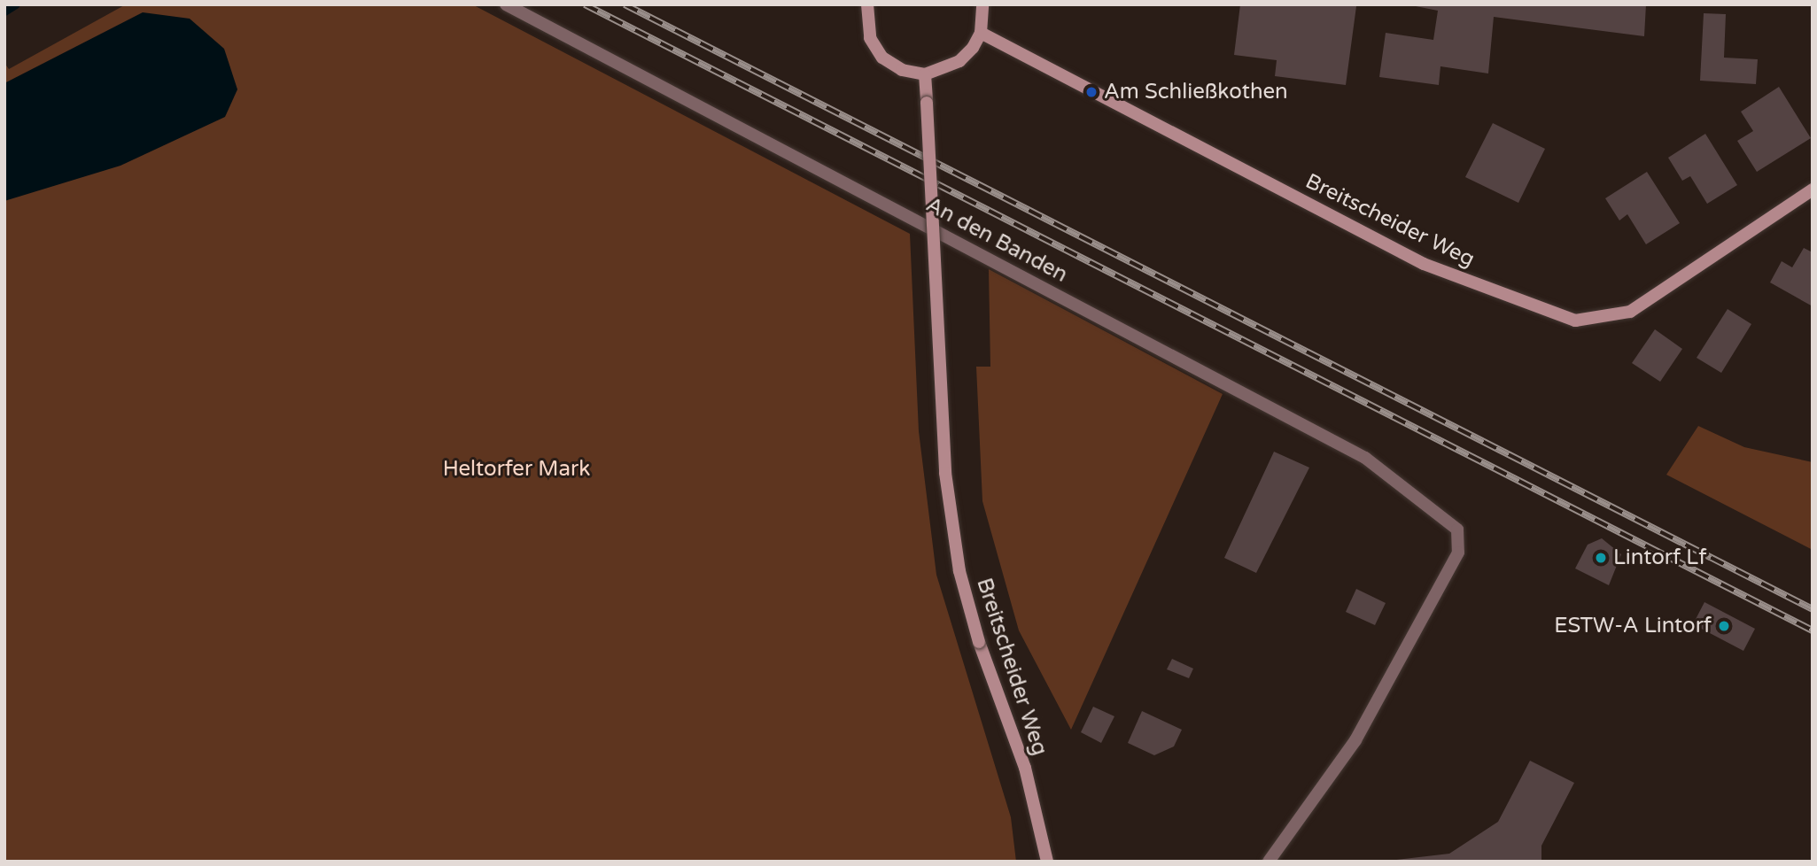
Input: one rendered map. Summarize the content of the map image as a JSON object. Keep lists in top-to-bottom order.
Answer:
{
  "streets": {
    "main road": ["Breitscheider Weg"],
    "street": ["An den Banden"]
  },
  "parks": ["Heltorfer Mark"],
  "places": ["Am Schließkothen", "Lintorf Lf", "ESTW-A Lintorf"]
}
